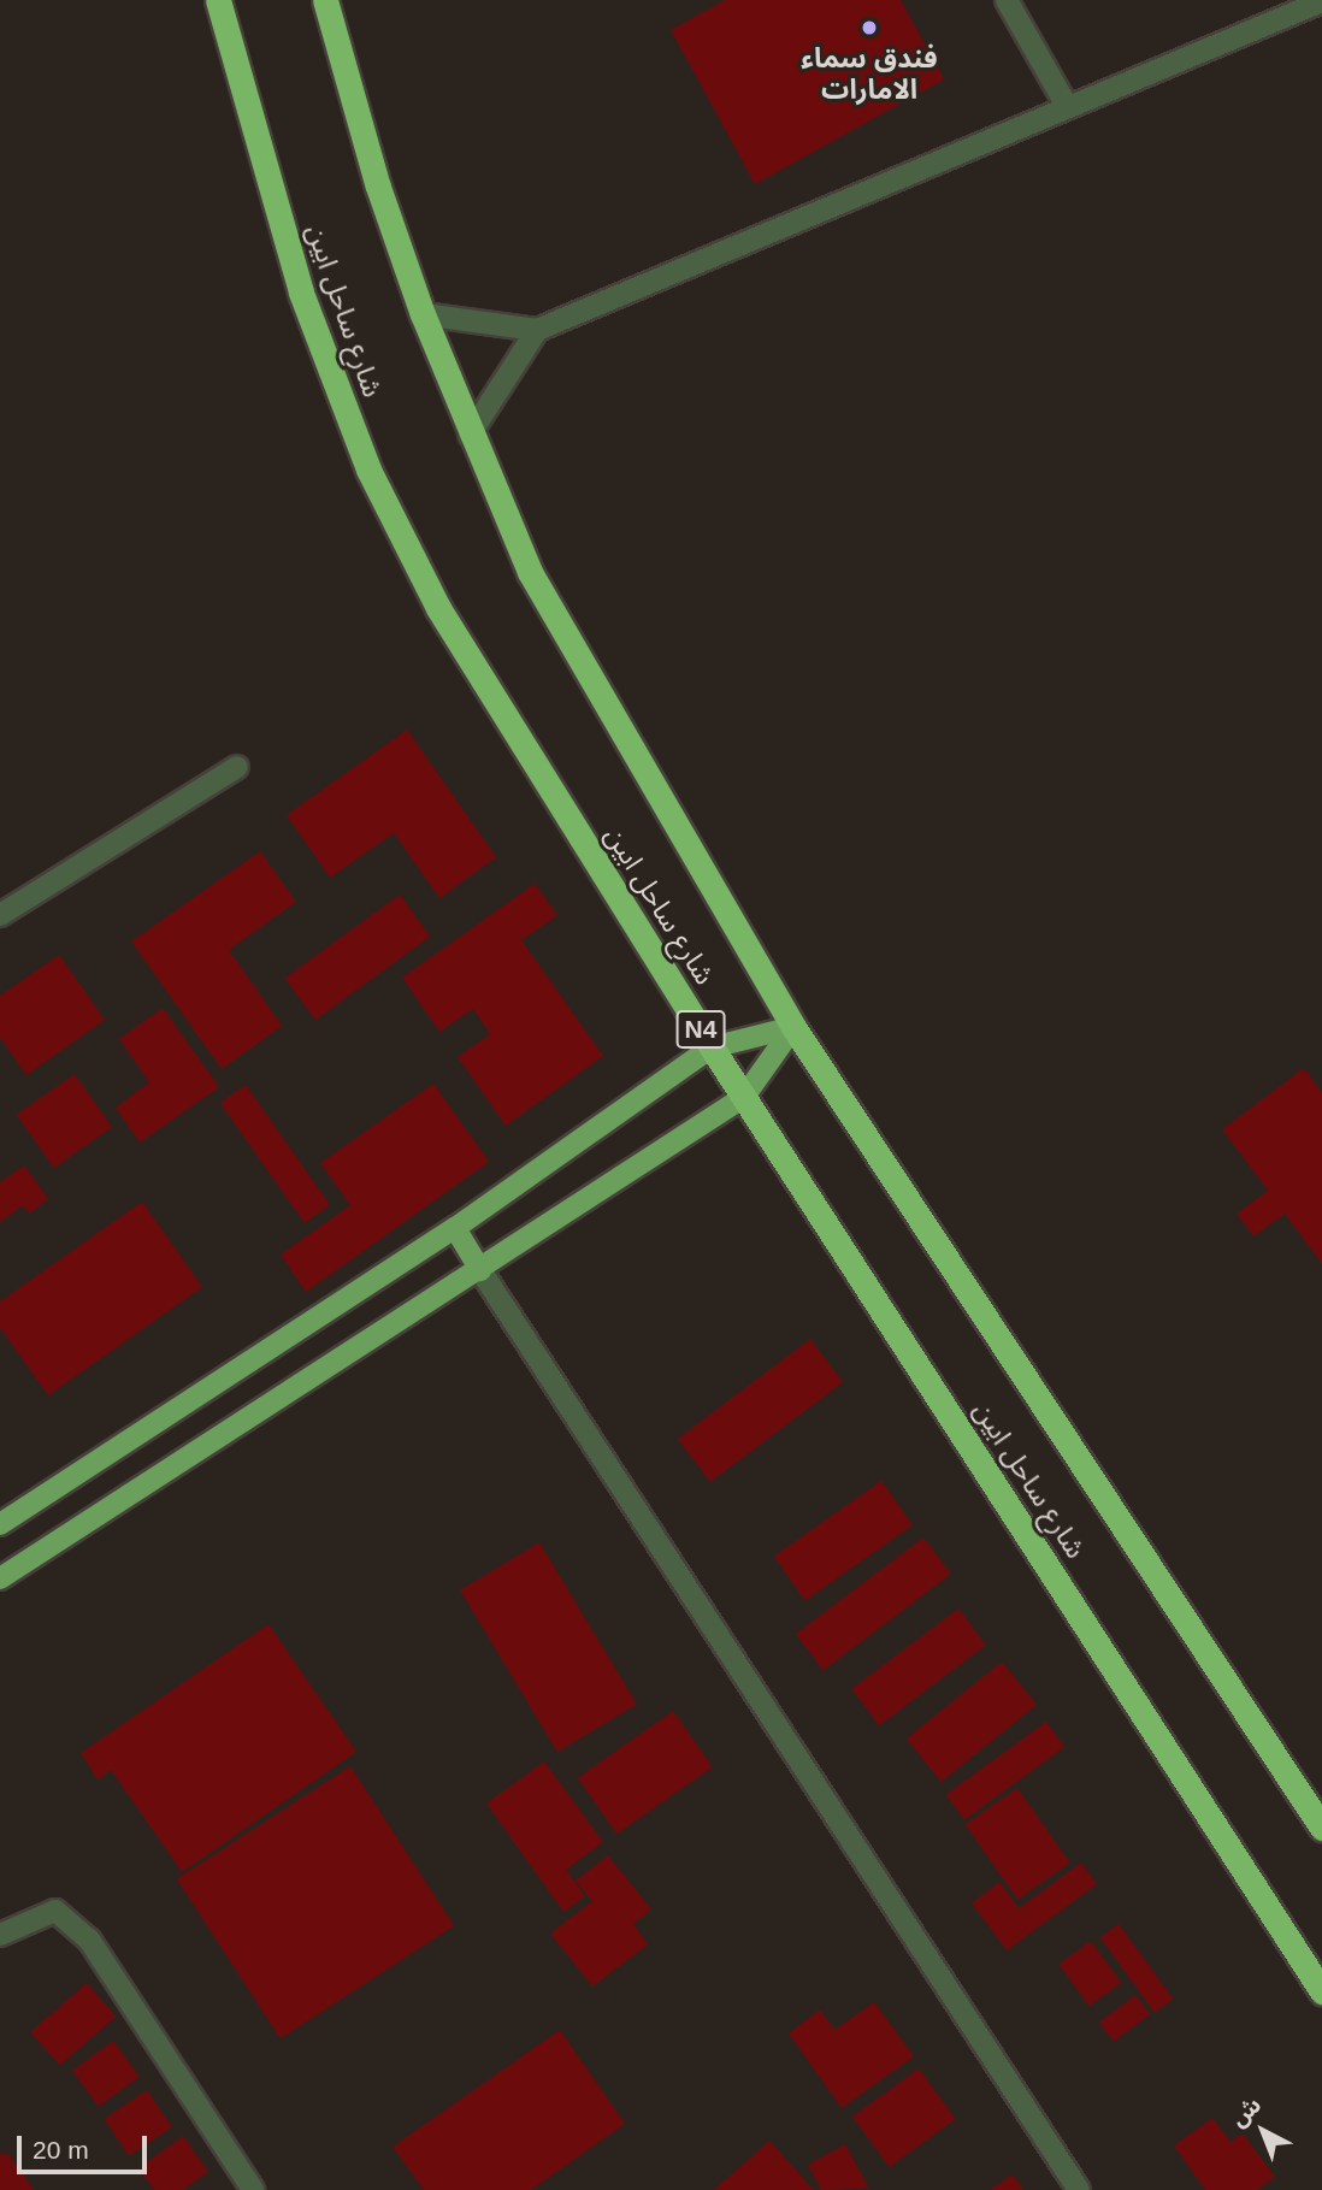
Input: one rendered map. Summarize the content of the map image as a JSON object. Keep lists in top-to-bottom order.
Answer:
{
  "streets": {
    "highway": ["شارع ساحل ابين", "N4"]
  },
  "places": ["فندق سماء الامارات"],
  "scale_bar": "20 m",
  "north": "top left"
}
